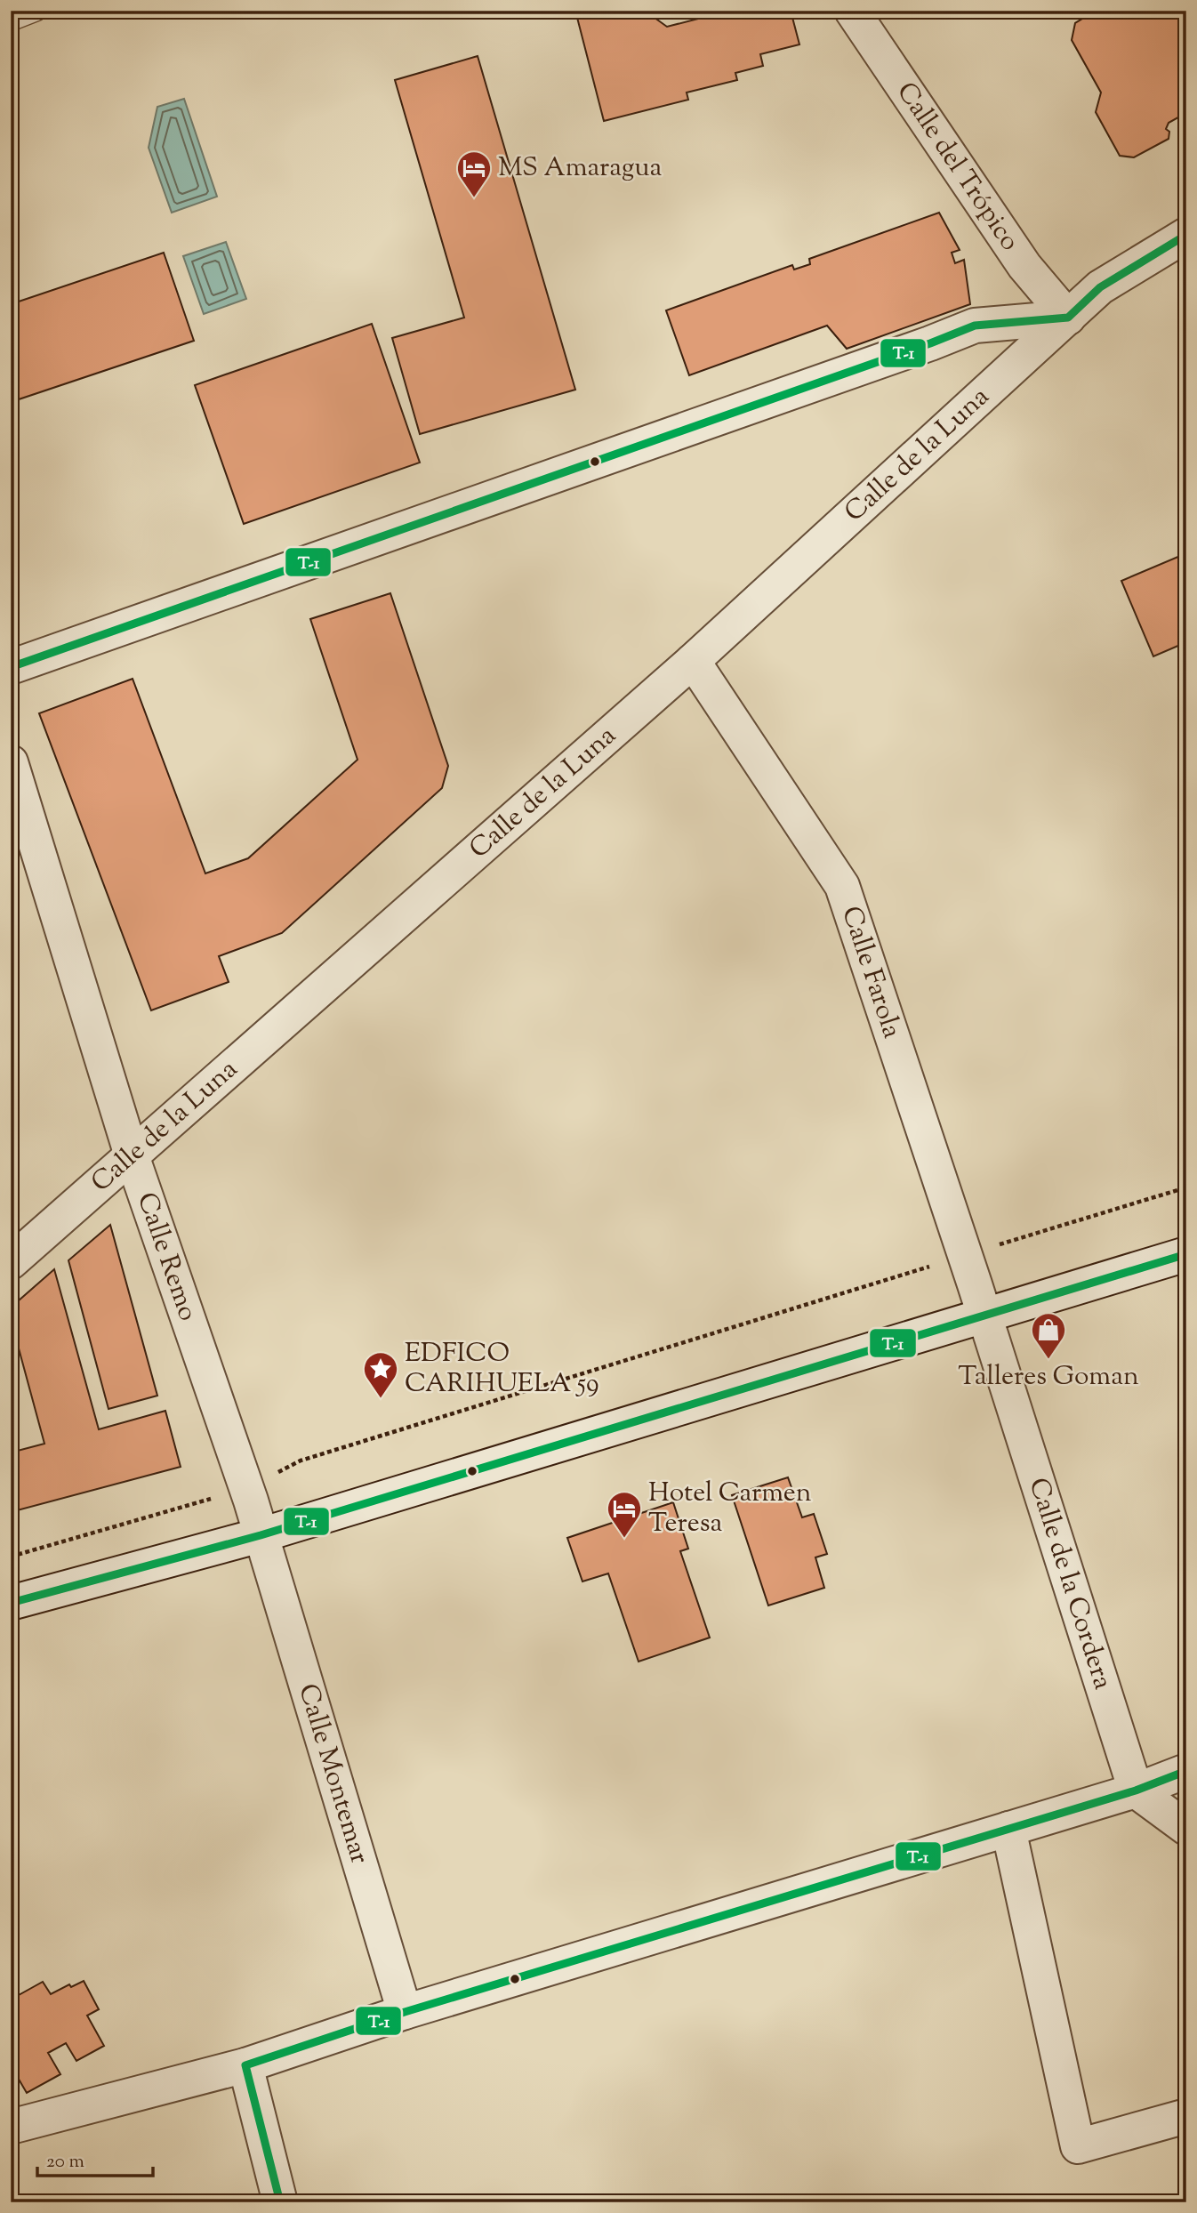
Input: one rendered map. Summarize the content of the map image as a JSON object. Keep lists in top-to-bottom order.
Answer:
{
  "streets": {
    "street": [
      "Calle del Trópico",
      "Calle de la Luna",
      "Calle Farola",
      "Calle Remo",
      "Calle de la Cordera",
      "Calle Montemar"
    ]
  },
  "crossings": [
    ["Calle del Trópico", "Calle de la Luna"],
    ["Calle de la Luna", "Calle Farola"],
    ["Calle de la Luna", "Calle Remo"],
    ["Calle Farola", "Calle de la Cordera"],
    ["Calle Remo", "Calle Montemar"]
  ],
  "places": {
    "hotel": ["MS Amaragua", "Hotel Carmen Teresa"],
    "shop": ["Talleres Goman"],
    "place": ["EDFICO CARIHUELA 59"]
  },
  "lines": ["transit line T-1"],
  "scale_bar": "20 m"
}
